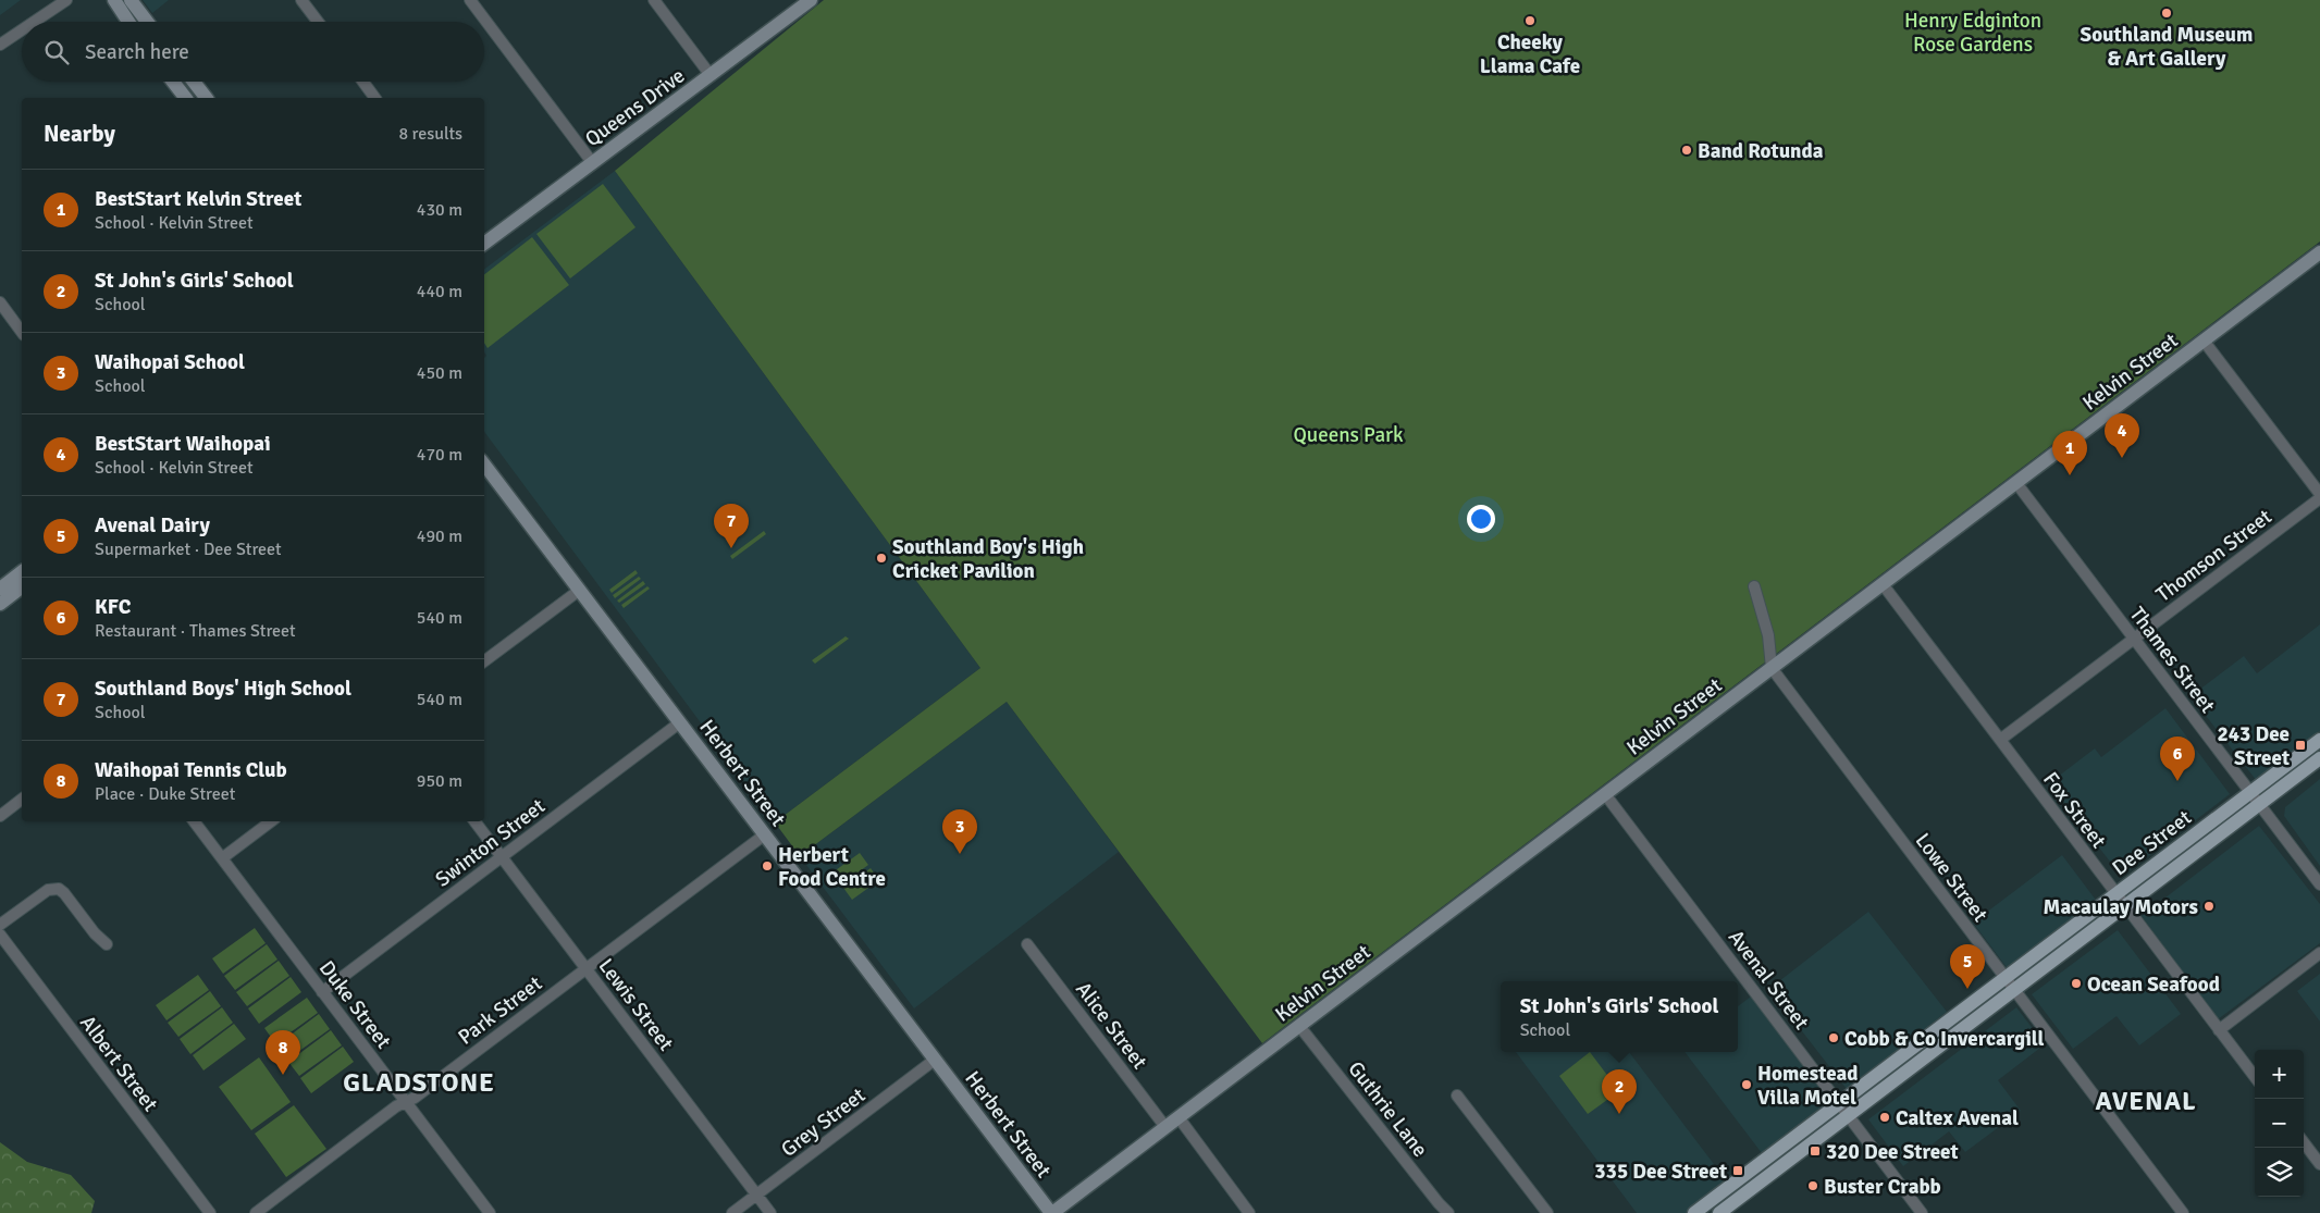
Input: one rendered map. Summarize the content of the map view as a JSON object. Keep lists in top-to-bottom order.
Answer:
{
  "streets": {
    "main road": [
      "Queens Drive",
      "Kelvin Street",
      "Herbert Street",
      "Dee Street"
    ],
    "street": [
      "Thomson Street",
      "Thames Street",
      "Fox Street",
      "Swinton Street",
      "Lowe Street",
      "Avenal Street",
      "Duke Street",
      "Lewis Street",
      "Park Street",
      "Alice Street",
      "Albert Street",
      "Guthrie Lane",
      "Grey Street"
    ]
  },
  "crossings": [
    ["Kelvin Street", "Thames Street"],
    ["Kelvin Street", "Herbert Street"],
    ["Kelvin Street", "Fox Street"],
    ["Kelvin Street", "Lowe Street"],
    ["Kelvin Street", "Avenal Street"],
    ["Kelvin Street", "Alice Street"],
    ["Kelvin Street", "Guthrie Lane"],
    ["Thomson Street", "Thames Street"],
    ["Thomson Street", "Fox Street"],
    ["Thames Street", "Dee Street"],
    ["Herbert Street", "Swinton Street"],
    ["Herbert Street", "Park Street"],
    ["Herbert Street", "Grey Street"],
    ["Fox Street", "Dee Street"],
    ["Swinton Street", "Duke Street"],
    ["Swinton Street", "Lewis Street"],
    ["Dee Street", "Lowe Street"],
    ["Dee Street", "Avenal Street"],
    ["Duke Street", "Park Street"],
    ["Lewis Street", "Park Street"],
    ["Lewis Street", "Grey Street"]
  ],
  "districts": ["GLADSTONE", "AVENAL"],
  "parks": ["Henry Edginton Rose Gardens", "Queens Park"],
  "places": {
    "other": [
      "Southland Museum & Art Gallery",
      "Cheeky Llama Cafe",
      "Band Rotunda",
      "Southland Boy's High Cricket Pavilion",
      "Herbert Food Centre",
      "Macaulay Motors",
      "Ocean Seafood",
      "Cobb & Co Invercargill",
      "Homestead Villa Motel",
      "Caltex Avenal",
      "Buster Crabb"
    ],
    "transit": ["243 Dee Street", "320 Dee Street", "335 Dee Street"]
  },
  "page": {
    "search": "Search here",
    "heading": ["Nearby", "8 results"],
    "list": [
      {
        "mark": "1",
        "name": "BestStart Kelvin Street",
        "note": "School · Kelvin Street",
        "value": "430 m"
      },
      {
        "mark": "2",
        "name": "St John's Girls' School",
        "note": "School",
        "value": "440 m"
      },
      {
        "mark": "3",
        "name": "Waihopai School",
        "note": "School",
        "value": "450 m"
      },
      {
        "mark": "4",
        "name": "BestStart Waihopai",
        "note": "School · Kelvin Street",
        "value": "470 m"
      },
      {
        "mark": "5",
        "name": "Avenal Dairy",
        "note": "Supermarket · Dee Street",
        "value": "490 m"
      },
      {
        "mark": "6",
        "name": "KFC",
        "note": "Restaurant · Thames Street",
        "value": "540 m"
      },
      {
        "mark": "7",
        "name": "Southland Boys' High School",
        "note": "School",
        "value": "540 m"
      },
      {
        "mark": "8",
        "name": "Waihopai Tennis Club",
        "note": "Place · Duke Street",
        "value": "950 m"
      }
    ],
    "pins": [
      "4",
      "1",
      "7",
      "6",
      "3",
      "5",
      "8",
      "2"
    ],
    "popup": ["St John's Girls' School", "School"],
    "map_buttons": ["+", "−"]
  }
}
